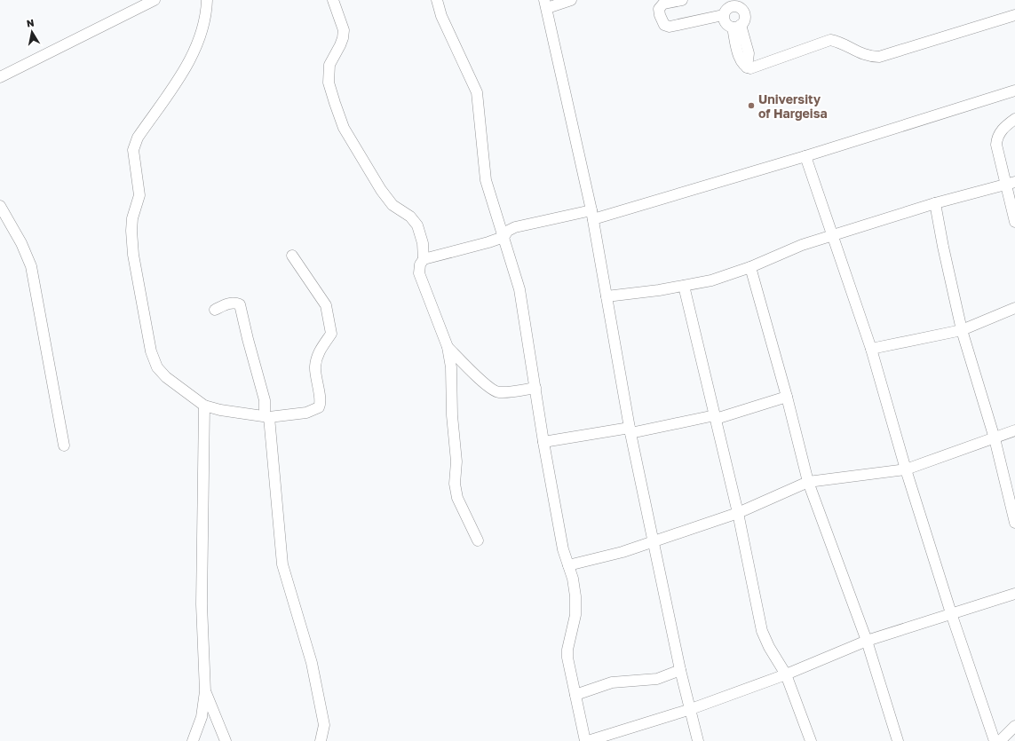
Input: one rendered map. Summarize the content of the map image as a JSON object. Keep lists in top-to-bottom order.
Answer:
{
  "places": ["University of Hargeisa"],
  "north": "top"
}
